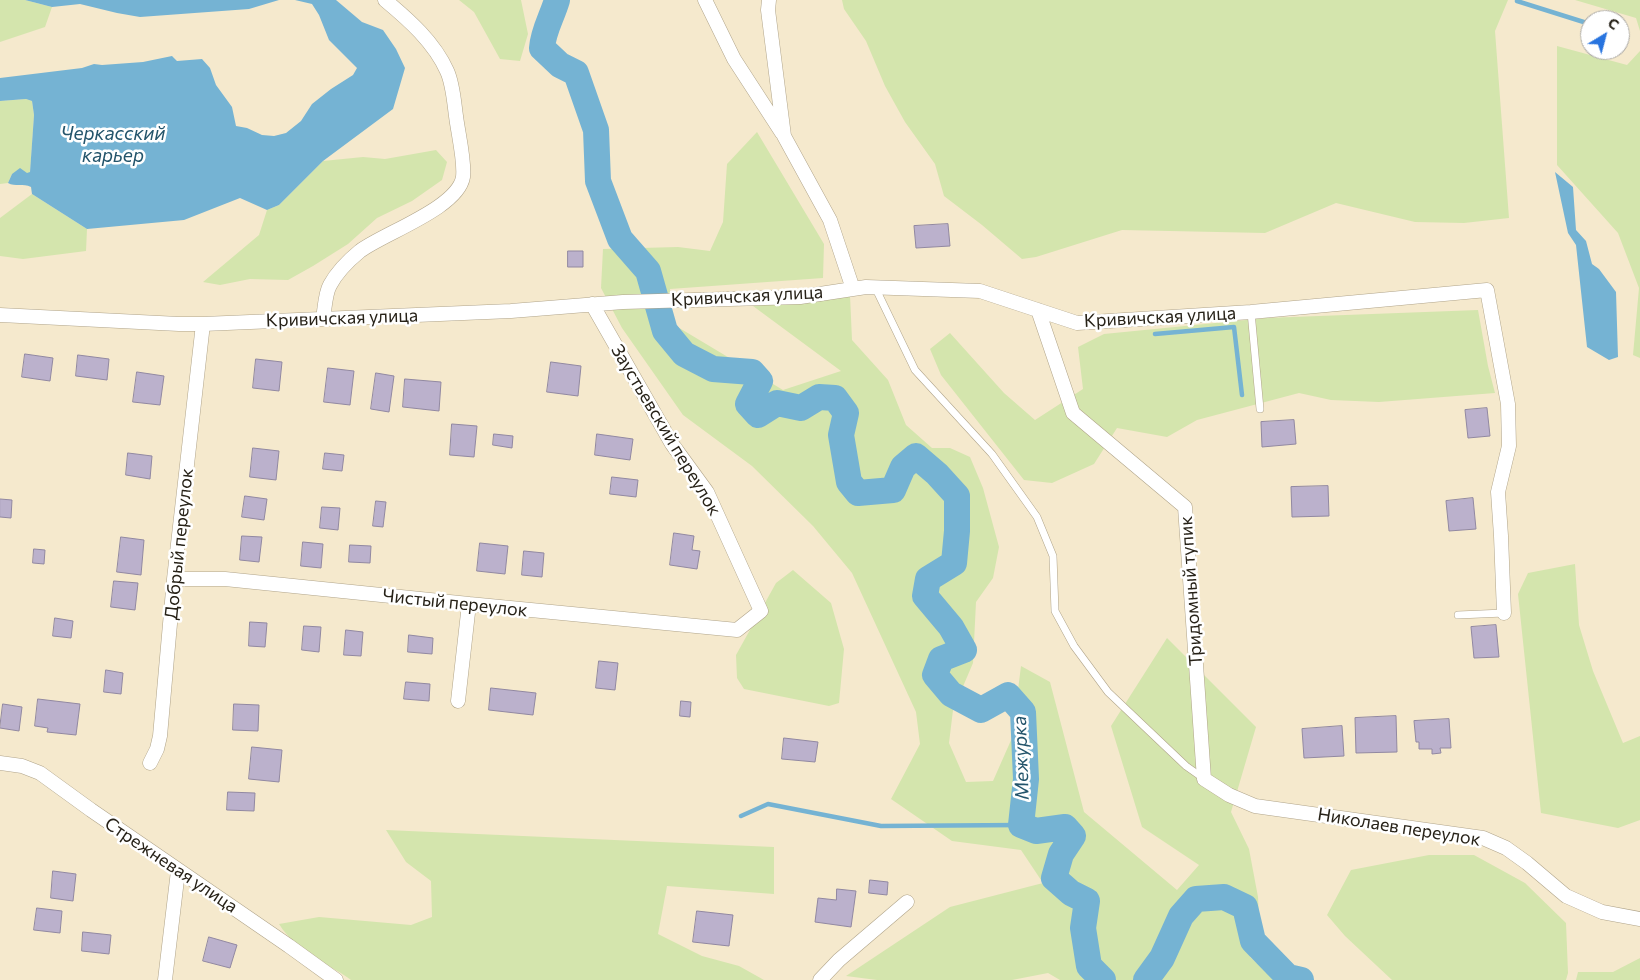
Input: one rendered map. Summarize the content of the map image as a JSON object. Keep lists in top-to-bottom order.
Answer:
{
  "streets": {
    "street": [
      "Кривичская улица",
      "Заустьевский переулок",
      "Добрый переулок",
      "Тридомный тупик",
      "Чистый переулок",
      "Николаев переулок",
      "Стрежневая улица"
    ]
  },
  "crossings": [
    ["Кривичская улица", "Заустьевский переулок"],
    ["Кривичская улица", "Добрый переулок"],
    ["Кривичская улица", "Тридомный тупик"],
    ["Заустьевский переулок", "Чистый переулок"],
    ["Добрый переулок", "Чистый переулок"],
    ["Тридомный тупик", "Николаев переулок"]
  ],
  "water": ["Черкасский карьер", "Межурка"],
  "north": "top right"
}
